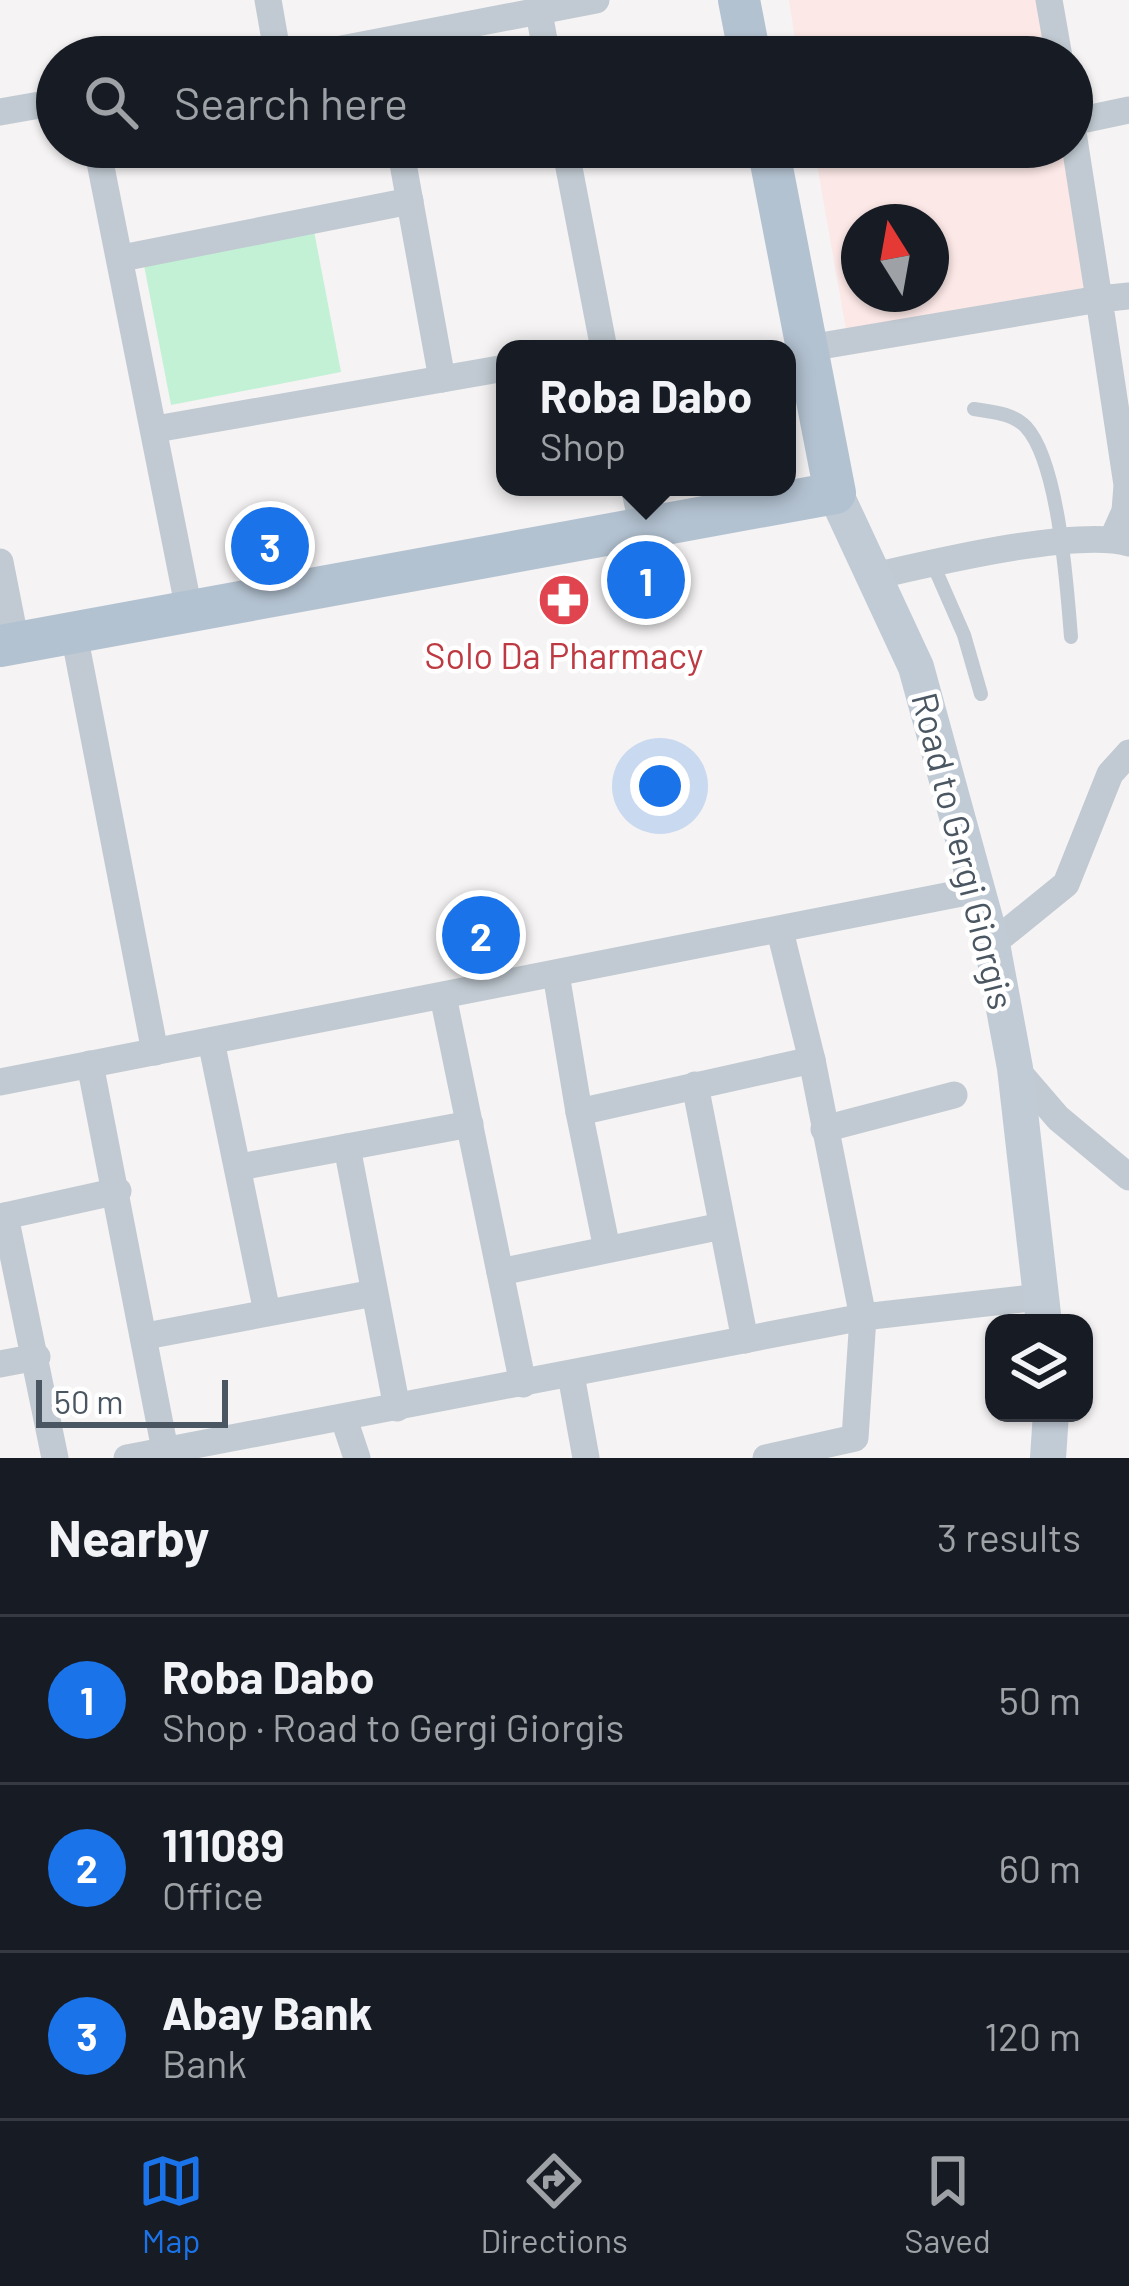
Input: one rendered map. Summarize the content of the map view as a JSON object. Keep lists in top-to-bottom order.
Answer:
{
  "streets": {
    "main road": ["Road to Gergi Giorgis"]
  },
  "places": {
    "pharmacy": ["Solo Da Pharmacy"]
  },
  "scale_bar": "50 m",
  "north": "top",
  "page": {
    "search": "Search here",
    "popup": ["Roba Dabo", "Shop"],
    "pins": ["3", "1", "2"],
    "scale": "50 m",
    "heading": ["Nearby", "3 results"],
    "list": [
      {
        "mark": "1",
        "name": "Roba Dabo",
        "note": "Shop · Road to Gergi Giorgis",
        "value": "50 m"
      },
      {
        "mark": "2",
        "name": "111089",
        "note": "Office",
        "value": "60 m"
      },
      {
        "mark": "3",
        "name": "Abay Bank",
        "note": "Bank",
        "value": "120 m"
      }
    ],
    "nav": ["Map", "Directions", "Saved"]
  }
}
